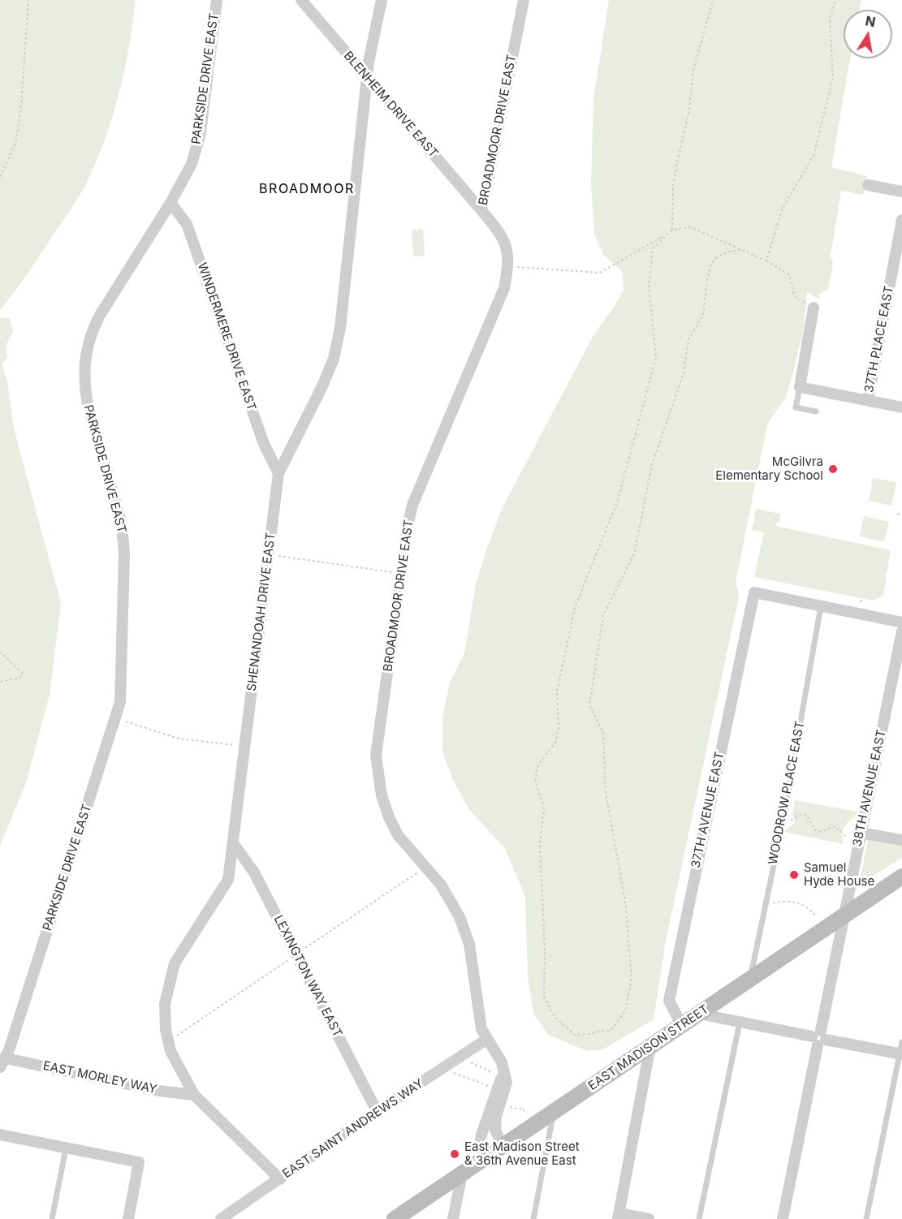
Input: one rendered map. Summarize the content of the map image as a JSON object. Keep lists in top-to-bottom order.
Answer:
{
  "streets": {
    "main road": ["EAST MADISON STREET"],
    "street": [
      "PARKSIDE DRIVE EAST",
      "BLENHEIM DRIVE EAST",
      "BROADMOOR DRIVE EAST",
      "WINDERMERE DRIVE EAST",
      "37TH PLACE EAST",
      "SHENANDOAH DRIVE EAST",
      "38TH AVENUE EAST",
      "37TH AVENUE EAST",
      "LEXINGTON WAY EAST",
      "EAST MORLEY WAY",
      "EAST SAINT ANDREWS WAY"
    ],
    "lane": ["WOODROW PLACE EAST"]
  },
  "crossings": [
    ["PARKSIDE DRIVE EAST", "WINDERMERE DRIVE EAST"],
    ["PARKSIDE DRIVE EAST", "EAST MORLEY WAY"],
    ["BLENHEIM DRIVE EAST", "BROADMOOR DRIVE EAST"],
    ["BLENHEIM DRIVE EAST", "SHENANDOAH DRIVE EAST"],
    ["BROADMOOR DRIVE EAST", "EAST MADISON STREET"],
    ["BROADMOOR DRIVE EAST", "EAST SAINT ANDREWS WAY"],
    ["WINDERMERE DRIVE EAST", "SHENANDOAH DRIVE EAST"],
    ["SHENANDOAH DRIVE EAST", "LEXINGTON WAY EAST"],
    ["SHENANDOAH DRIVE EAST", "EAST MORLEY WAY"],
    ["SHENANDOAH DRIVE EAST", "EAST SAINT ANDREWS WAY"],
    ["38TH AVENUE EAST", "EAST MADISON STREET"],
    ["WOODROW PLACE EAST", "37TH AVENUE EAST"],
    ["WOODROW PLACE EAST", "EAST MADISON STREET"],
    ["37TH AVENUE EAST", "EAST MADISON STREET"],
    ["LEXINGTON WAY EAST", "EAST SAINT ANDREWS WAY"]
  ],
  "districts": ["BROADMOOR"],
  "places": ["McGilvra Elementary School", "Samuel Hyde House", "East Madison Street & 36th Avenue East"],
  "north": "top"
}
